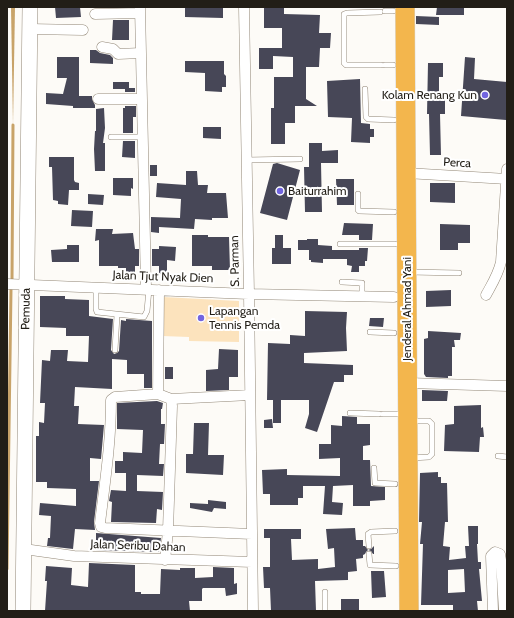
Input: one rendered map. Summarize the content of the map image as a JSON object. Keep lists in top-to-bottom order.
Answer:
{
  "streets": {
    "highway": ["Jenderal Ahmad Yani"],
    "street": [
      "Perca",
      "S. Parman",
      "Jalan Tjut Nyak Dien",
      "Pemuda",
      "Jalan Seribu Dahan"
    ]
  },
  "crossings": [
    ["Perca", "Jenderal Ahmad Yani"],
    ["S. Parman", "Jalan Tjut Nyak Dien"],
    ["S. Parman", "Jalan Seribu Dahan"],
    ["Jalan Tjut Nyak Dien", "Pemuda"],
    ["Jalan Tjut Nyak Dien", "Jenderal Ahmad Yani"],
    ["Pemuda", "Jalan Seribu Dahan"]
  ],
  "places": ["Kolam Renang Kun", "Baiturrahim", "Lapangan Tennis Pemda"]
}
